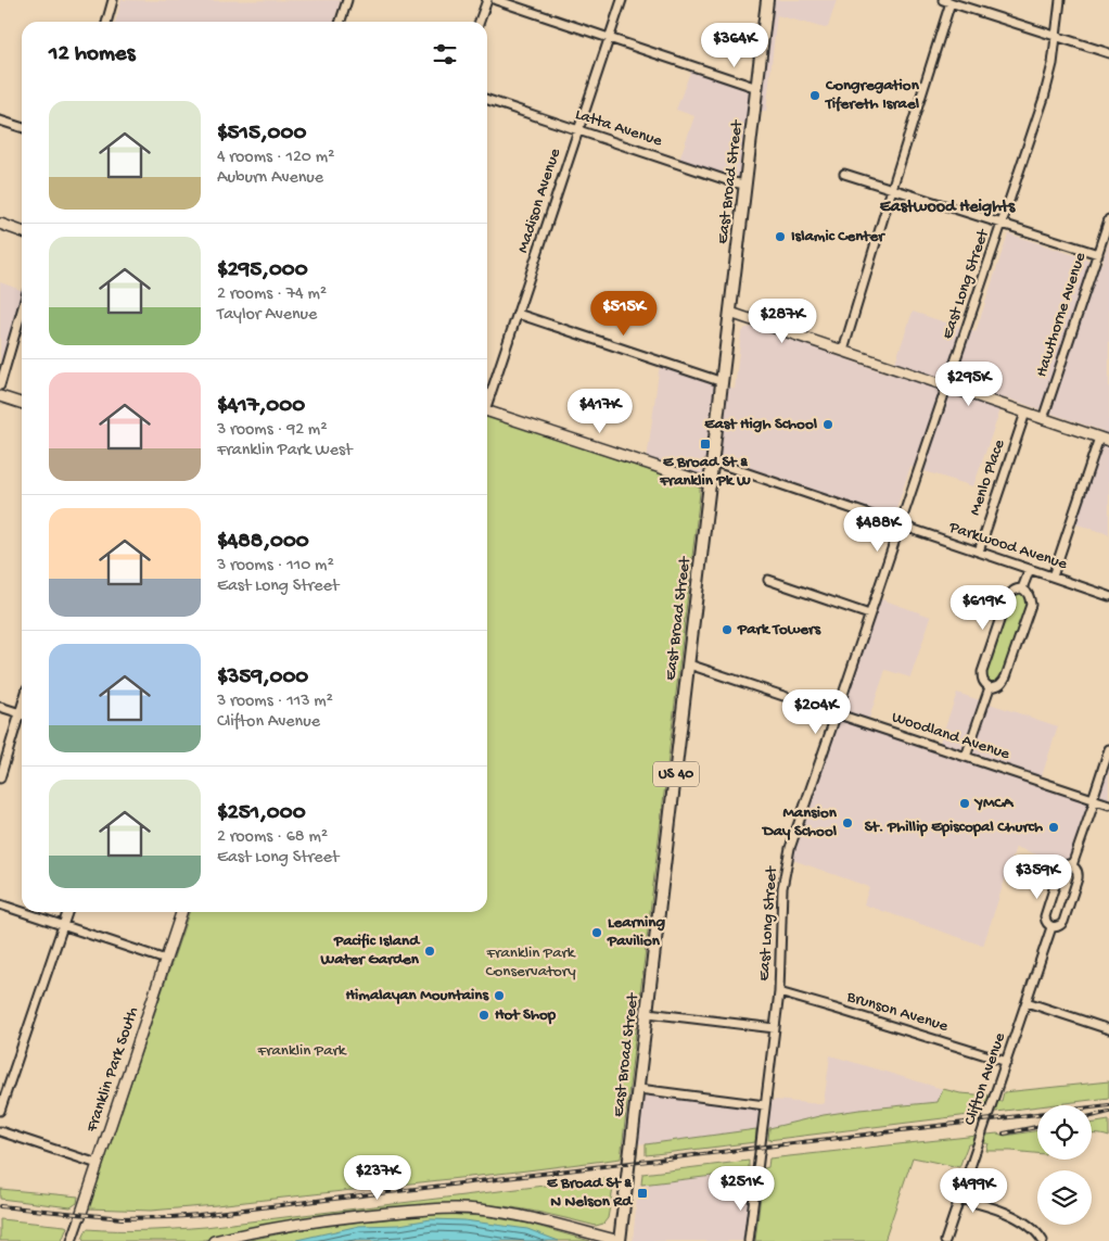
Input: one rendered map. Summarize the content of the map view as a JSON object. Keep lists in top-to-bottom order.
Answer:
{
  "streets": {
    "main road": ["East Broad Street", "US 40", "Franklin Park South"],
    "street": [
      "Latta Avenue",
      "Madison Avenue",
      "East Long Street",
      "Hawthorne Avenue",
      "Menlo Place",
      "Parkwood Avenue",
      "Woodland Avenue",
      "Brunson Avenue",
      "Clifton Avenue"
    ]
  },
  "crossings": [
    ["Latta Avenue", "East Broad Street"],
    ["Latta Avenue", "Madison Avenue"],
    ["East Broad Street", "Parkwood Avenue"],
    ["East Broad Street", "Woodland Avenue"],
    ["East Long Street", "Parkwood Avenue"],
    ["East Long Street", "Woodland Avenue"],
    ["East Long Street", "Brunson Avenue"],
    ["Menlo Place", "Parkwood Avenue"],
    ["Woodland Avenue", "Clifton Avenue"],
    ["Brunson Avenue", "Clifton Avenue"]
  ],
  "districts": ["Eastwood Heights"],
  "parks": ["Franklin Park Conservatory", "Franklin Park"],
  "places": {
    "other": [
      "Congregation Tifereth Israel",
      "Islamic Center",
      "East High School",
      "Park Towers",
      "YMCA",
      "Mansion Day School",
      "St. Phillip Episcopal Church",
      "Learning Pavilion",
      "Pacific Island Water Garden",
      "Himalayan Mountains",
      "Hot Shop"
    ],
    "transit": ["E Broad St & Franklin Pk W", "E Broad St & N Nelson Rd"]
  },
  "page": {
    "heading": "12 homes",
    "price": [
      "$364K",
      "$515K",
      "$287K",
      "$295K",
      "$417K",
      "$488K",
      "$619K",
      "$204K",
      "$359K",
      "$237K",
      "$251K",
      "$499K"
    ],
    "list": [
      {
        "name": "$515,000",
        "note": "4 rooms · 120 m² · Auburn Avenue"
      },
      {
        "name": "$295,000",
        "note": "2 rooms · 74 m² · Taylor Avenue"
      },
      {
        "name": "$417,000",
        "note": "3 rooms · 92 m² · Franklin Park West"
      },
      {
        "name": "$488,000",
        "note": "3 rooms · 110 m² · East Long Street"
      },
      {
        "name": "$359,000",
        "note": "3 rooms · 113 m² · Clifton Avenue"
      },
      {
        "name": "$251,000",
        "note": "2 rooms · 68 m² · East Long Street"
      }
    ]
  }
}
